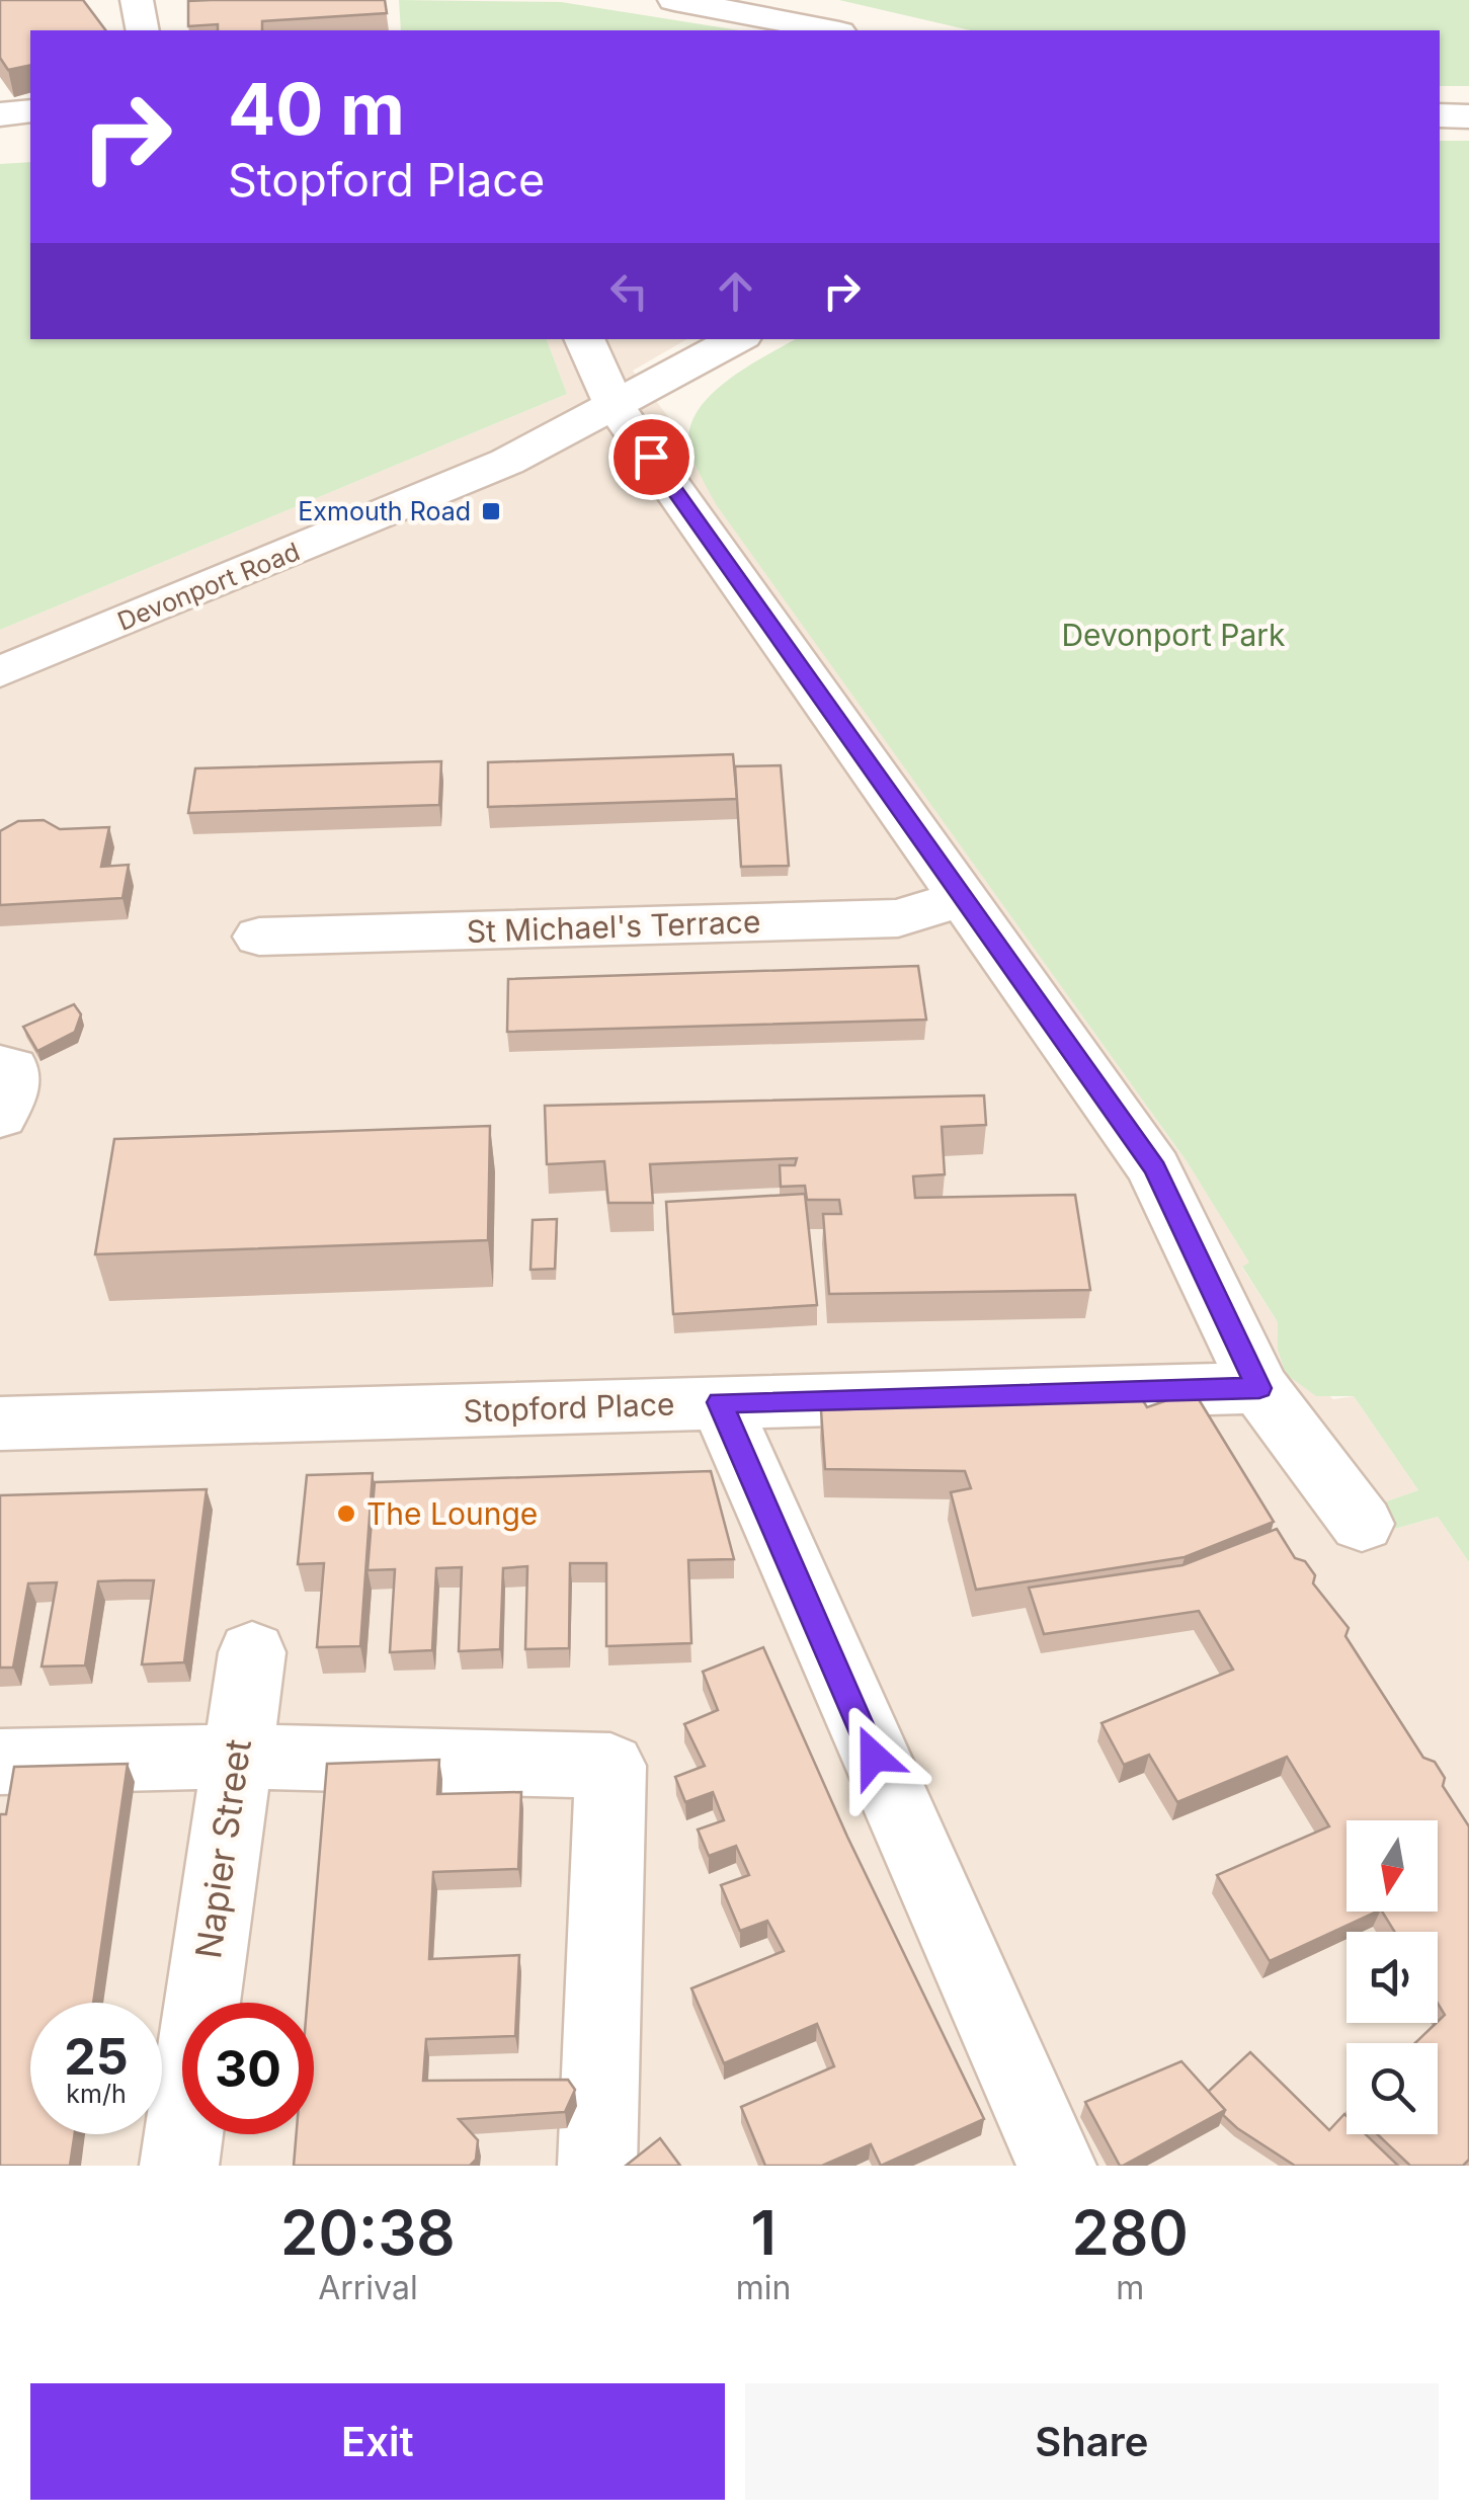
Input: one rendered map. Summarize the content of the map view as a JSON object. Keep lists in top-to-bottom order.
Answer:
{
  "streets": {
    "street": [
      "Devonport Road",
      "St Michael's Terrace",
      "Stopford Place",
      "Napier Street"
    ]
  },
  "parks": ["Devonport Park"],
  "places": {
    "transit": ["Exmouth Road"],
    "other": ["The Lounge"]
  },
  "north": "bottom",
  "page": {
    "turn": ["40 m", "Stopford Place"],
    "speed": "25 km/h",
    "limit": "30",
    "eta": [
      "20:38",
      "Arrival",
      "1",
      "min",
      "280",
      "m"
    ],
    "buttons": ["Exit", "Share"]
  }
}
